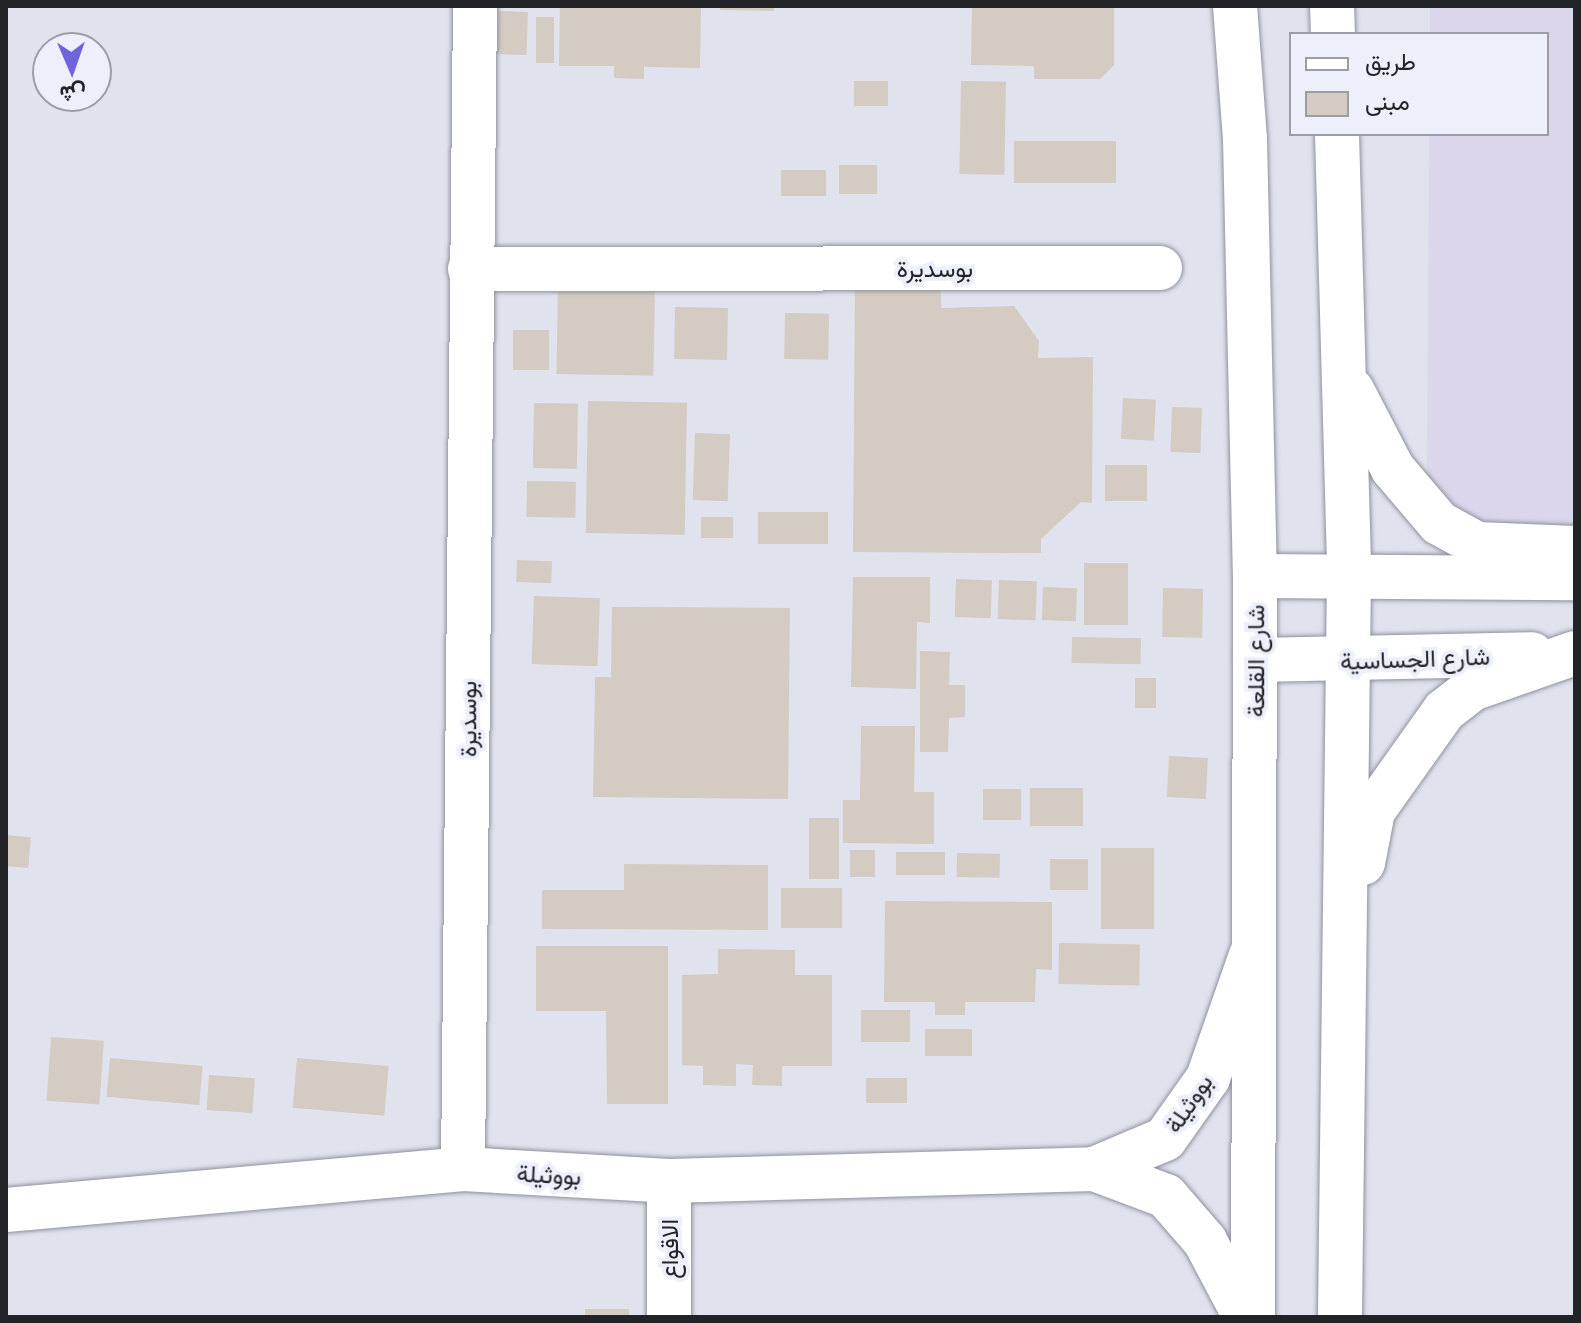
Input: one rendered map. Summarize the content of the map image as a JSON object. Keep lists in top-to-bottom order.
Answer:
{
  "streets": {
    "street": [
      "بوسديرة",
      "شارع الجساسية",
      "شارع القلعة",
      "بووثيلة",
      "الاقواع"
    ]
  },
  "crossings": [
    ["بوسديرة", "بووثيلة"],
    ["شارع الجساسية", "شارع القلعة"],
    ["شارع القلعة", "بووثيلة"],
    ["بووثيلة", "الاقواع"]
  ],
  "legend": ["طريق", "مبنى"],
  "north": "bottom"
}
